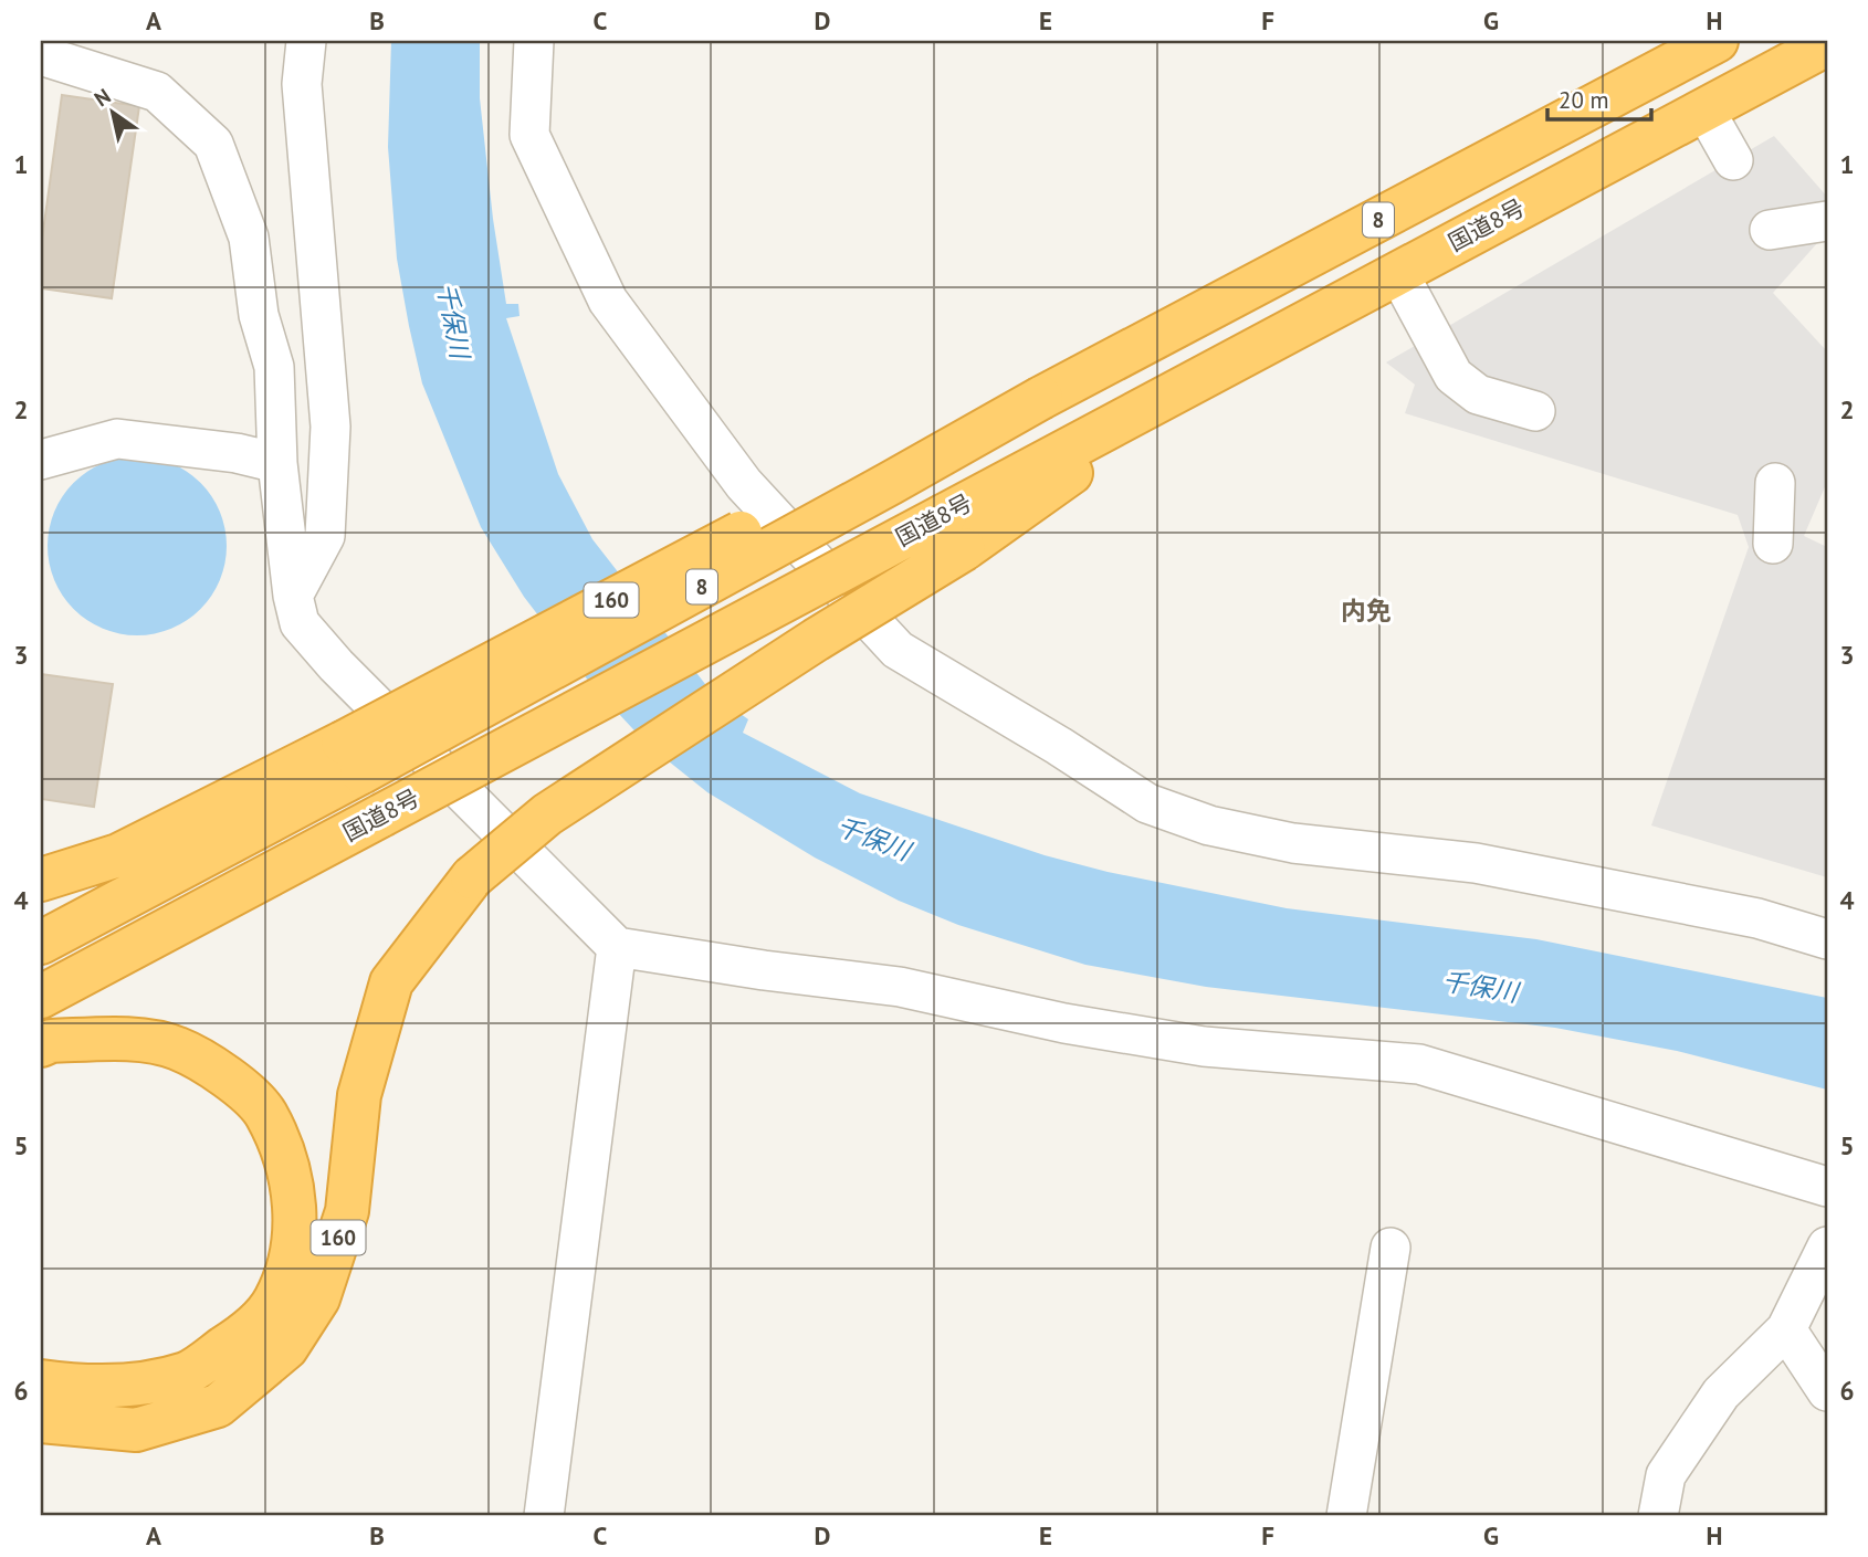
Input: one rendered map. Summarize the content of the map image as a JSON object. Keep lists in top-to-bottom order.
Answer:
{
  "streets": {
    "highway": ["8", "国道8号", "160"]
  },
  "crossings": [
    ["国道8号", "160"]
  ],
  "districts": ["内免"],
  "water": ["千保川"],
  "scale_bar": "20 m",
  "north": "top left",
  "grid": {
    "columns": [
      "A",
      "B",
      "C",
      "D",
      "E",
      "F",
      "G",
      "H"
    ],
    "rows": [
      "1",
      "2",
      "3",
      "4",
      "5",
      "6"
    ]
  }
}
